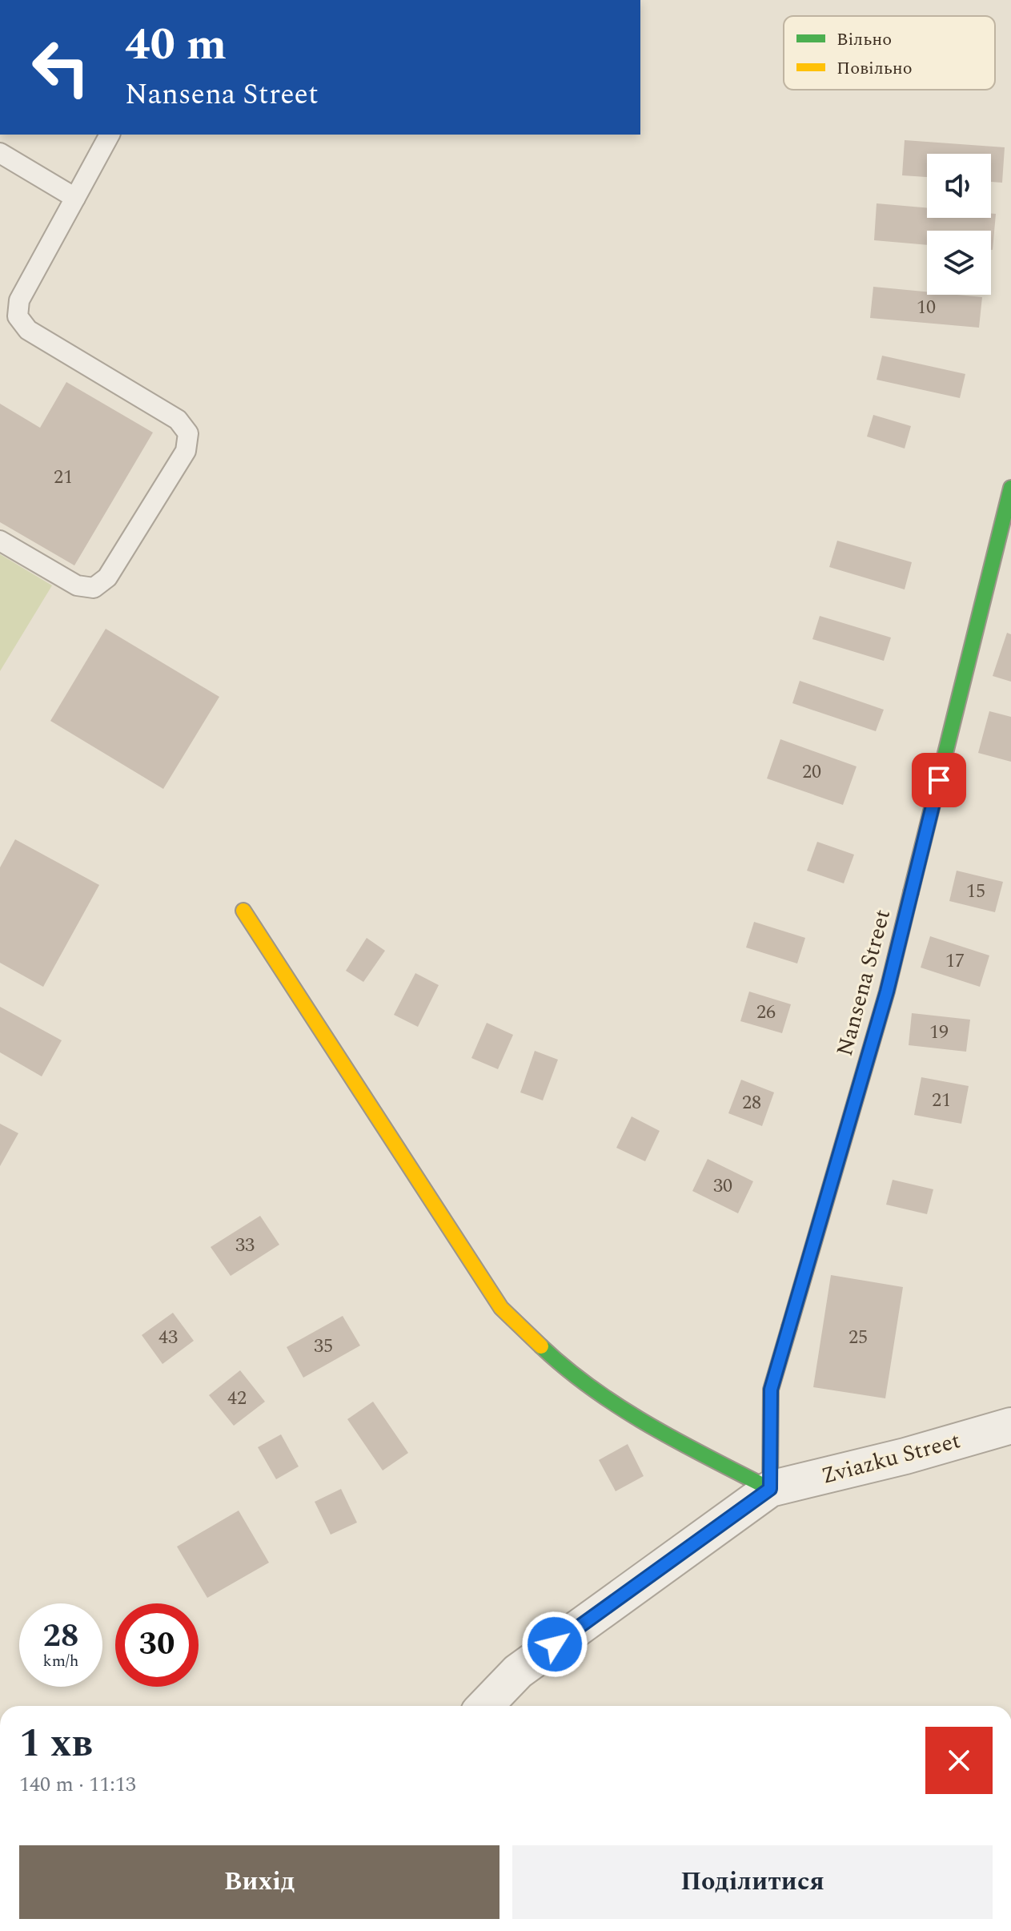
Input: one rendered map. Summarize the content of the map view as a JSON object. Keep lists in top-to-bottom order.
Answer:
{
  "streets": {
    "street": ["Nansena Street", "Zviazku Street"]
  },
  "crossings": [
    ["Nansena Street", "Zviazku Street"]
  ],
  "house_numbers": [
    "10",
    "21",
    "20",
    "15",
    "17",
    "26",
    "19",
    "21",
    "28",
    "30",
    "33",
    "43",
    "25",
    "35",
    "42"
  ],
  "legend": ["Вільно", "Повільно"],
  "page": {
    "turn": ["40 m", "Nansena Street"],
    "speed": "28 km/h",
    "limit": "30",
    "heading": ["1 хв", "140 m · 11:13"],
    "buttons": ["Вихід", "Поділитися"]
  }
}
